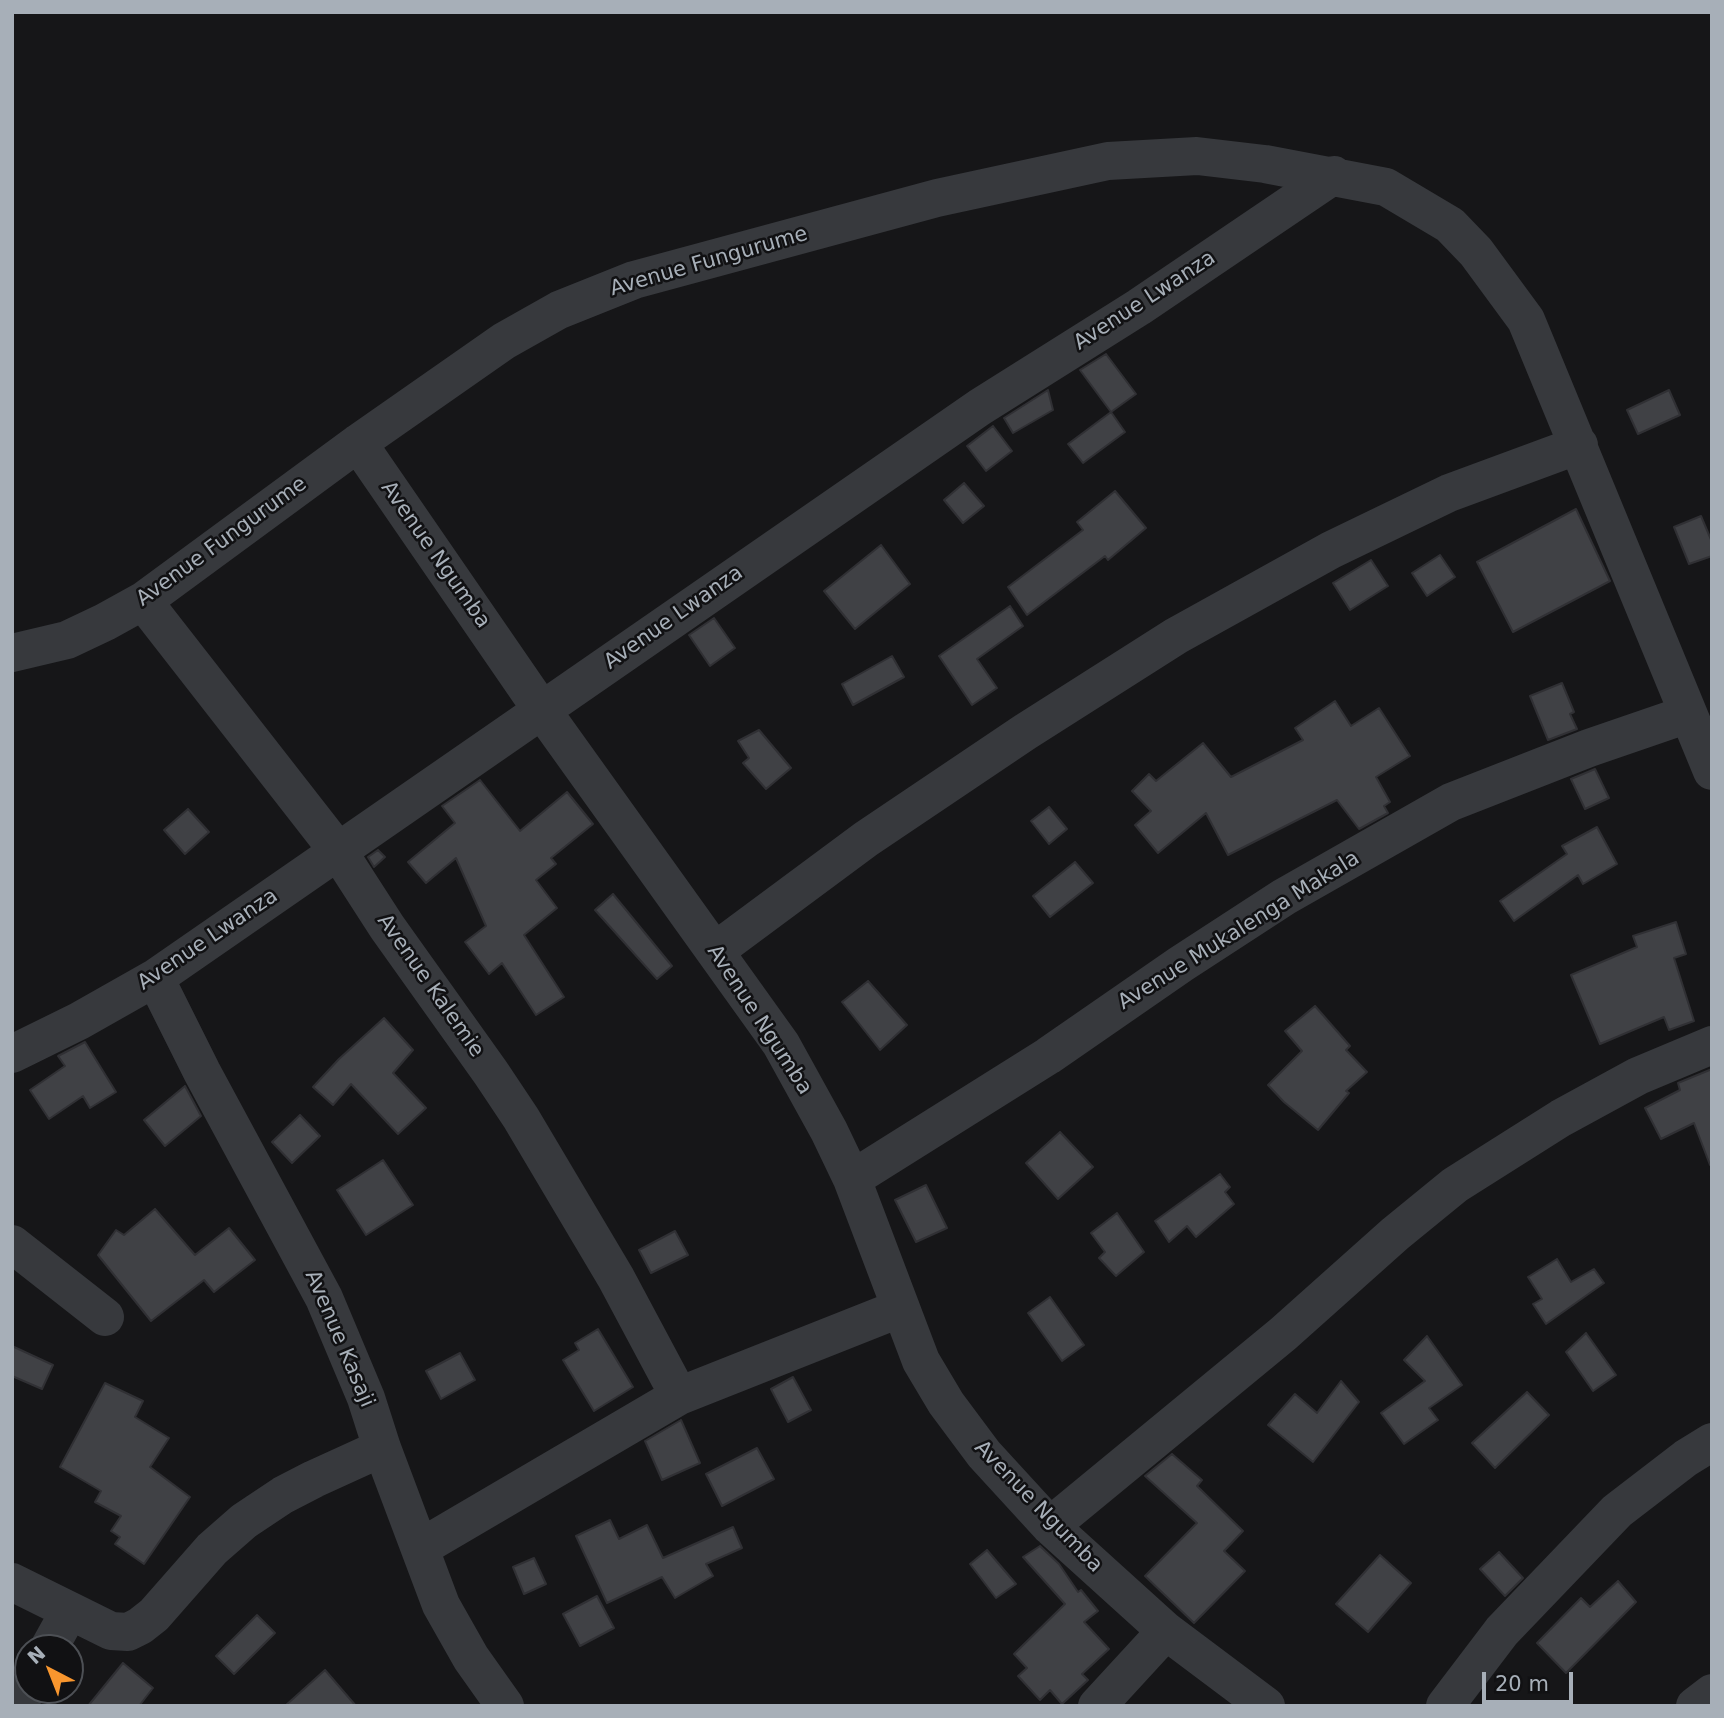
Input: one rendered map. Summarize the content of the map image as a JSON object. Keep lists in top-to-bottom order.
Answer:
{
  "streets": {
    "street": [
      "Avenue Fungurume",
      "Avenue Lwanza",
      "Avenue Ngumba",
      "Avenue Mukalenga Makala",
      "Avenue Kalemie",
      "Avenue Kasaji"
    ]
  },
  "crossings": [
    ["Avenue Fungurume", "Avenue Lwanza"],
    ["Avenue Fungurume", "Avenue Ngumba"],
    ["Avenue Fungurume", "Avenue Mukalenga Makala"],
    ["Avenue Fungurume", "Avenue Kalemie"],
    ["Avenue Lwanza", "Avenue Ngumba"],
    ["Avenue Lwanza", "Avenue Kalemie"],
    ["Avenue Lwanza", "Avenue Kasaji"],
    ["Avenue Ngumba", "Avenue Mukalenga Makala"]
  ],
  "scale_bar": "20 m",
  "north": "top left"
}
